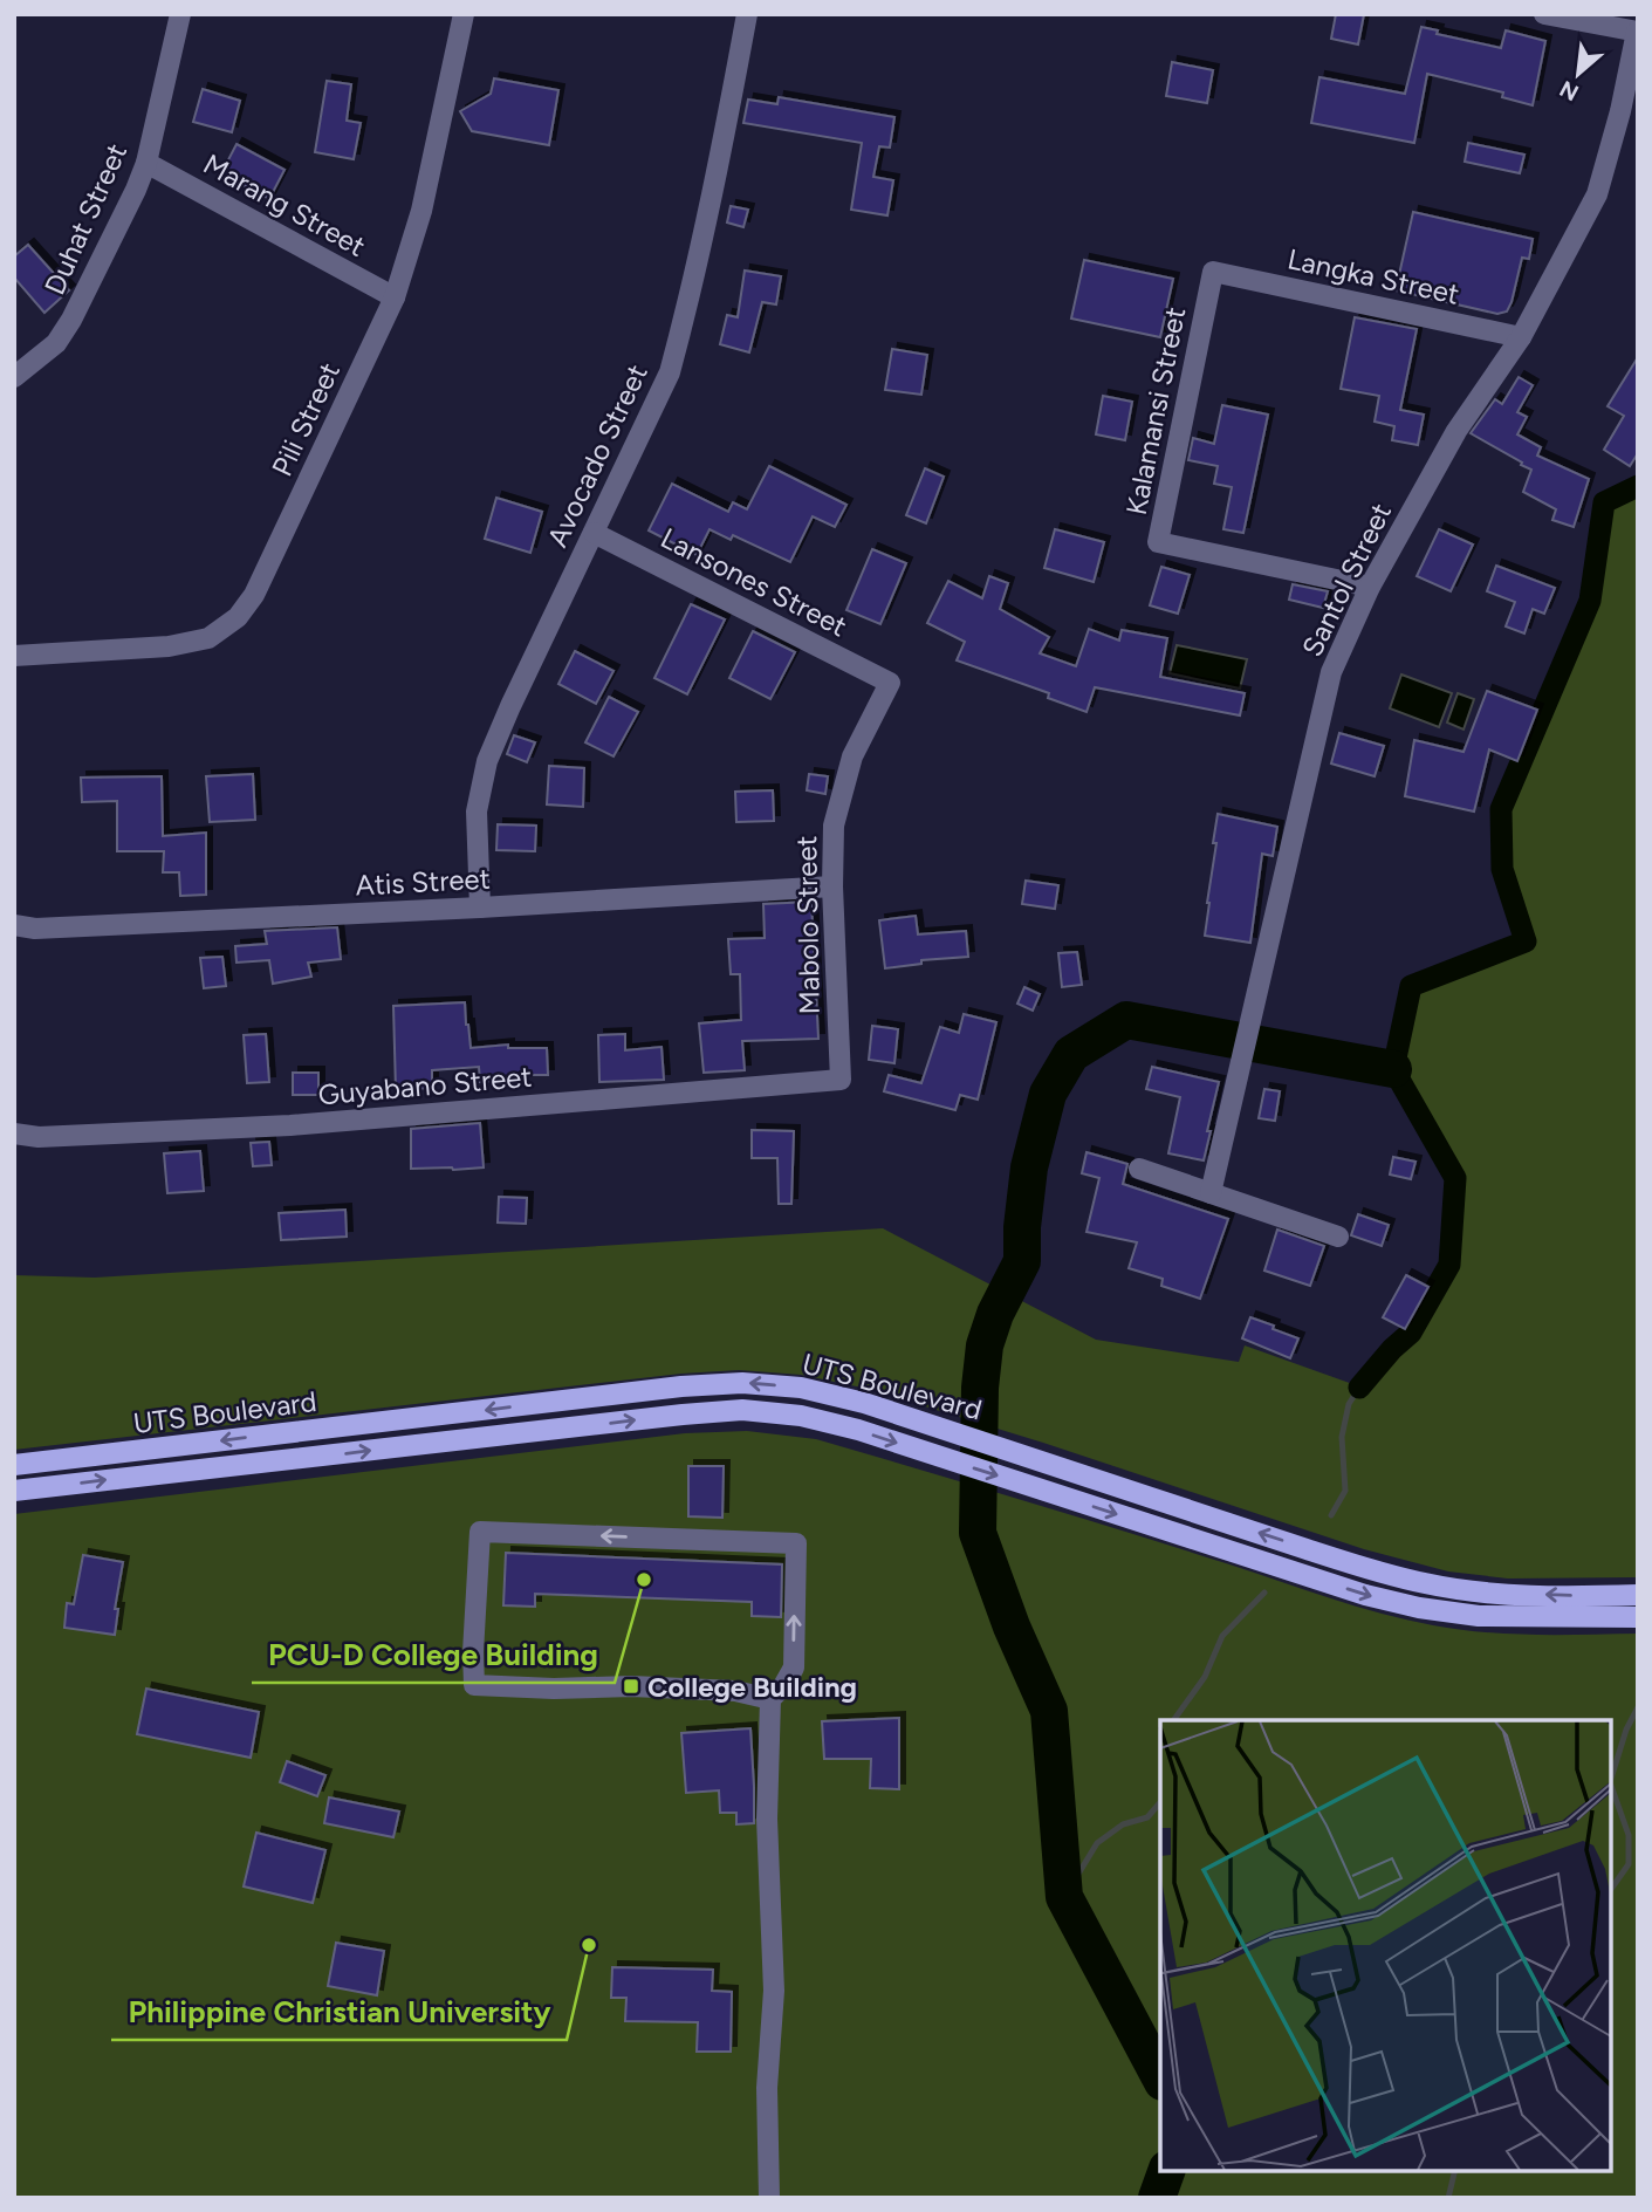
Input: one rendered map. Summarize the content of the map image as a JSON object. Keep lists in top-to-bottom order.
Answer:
{
  "streets": {
    "main road": ["UTS Boulevard"],
    "street": [
      "Marang Street",
      "Duhat Street",
      "Langka Street",
      "Kalamansi Street",
      "Pili Street",
      "Avocado Street",
      "Santol Street",
      "Lansones Street",
      "Atis Street",
      "Mabolo Street",
      "Guyabano Street"
    ]
  },
  "crossings": [
    ["Marang Street", "Duhat Street"],
    ["Marang Street", "Pili Street"],
    ["Langka Street", "Kalamansi Street"],
    ["Langka Street", "Santol Street"],
    ["Kalamansi Street", "Santol Street"],
    ["Avocado Street", "Lansones Street"],
    ["Avocado Street", "Atis Street"],
    ["Lansones Street", "Mabolo Street"],
    ["Atis Street", "Mabolo Street"],
    ["Mabolo Street", "Guyabano Street"]
  ],
  "places": {
    "other": ["PCU-D College Building", "Philippine Christian University"],
    "transit": ["College Building"]
  },
  "north": "bottom left"
}
